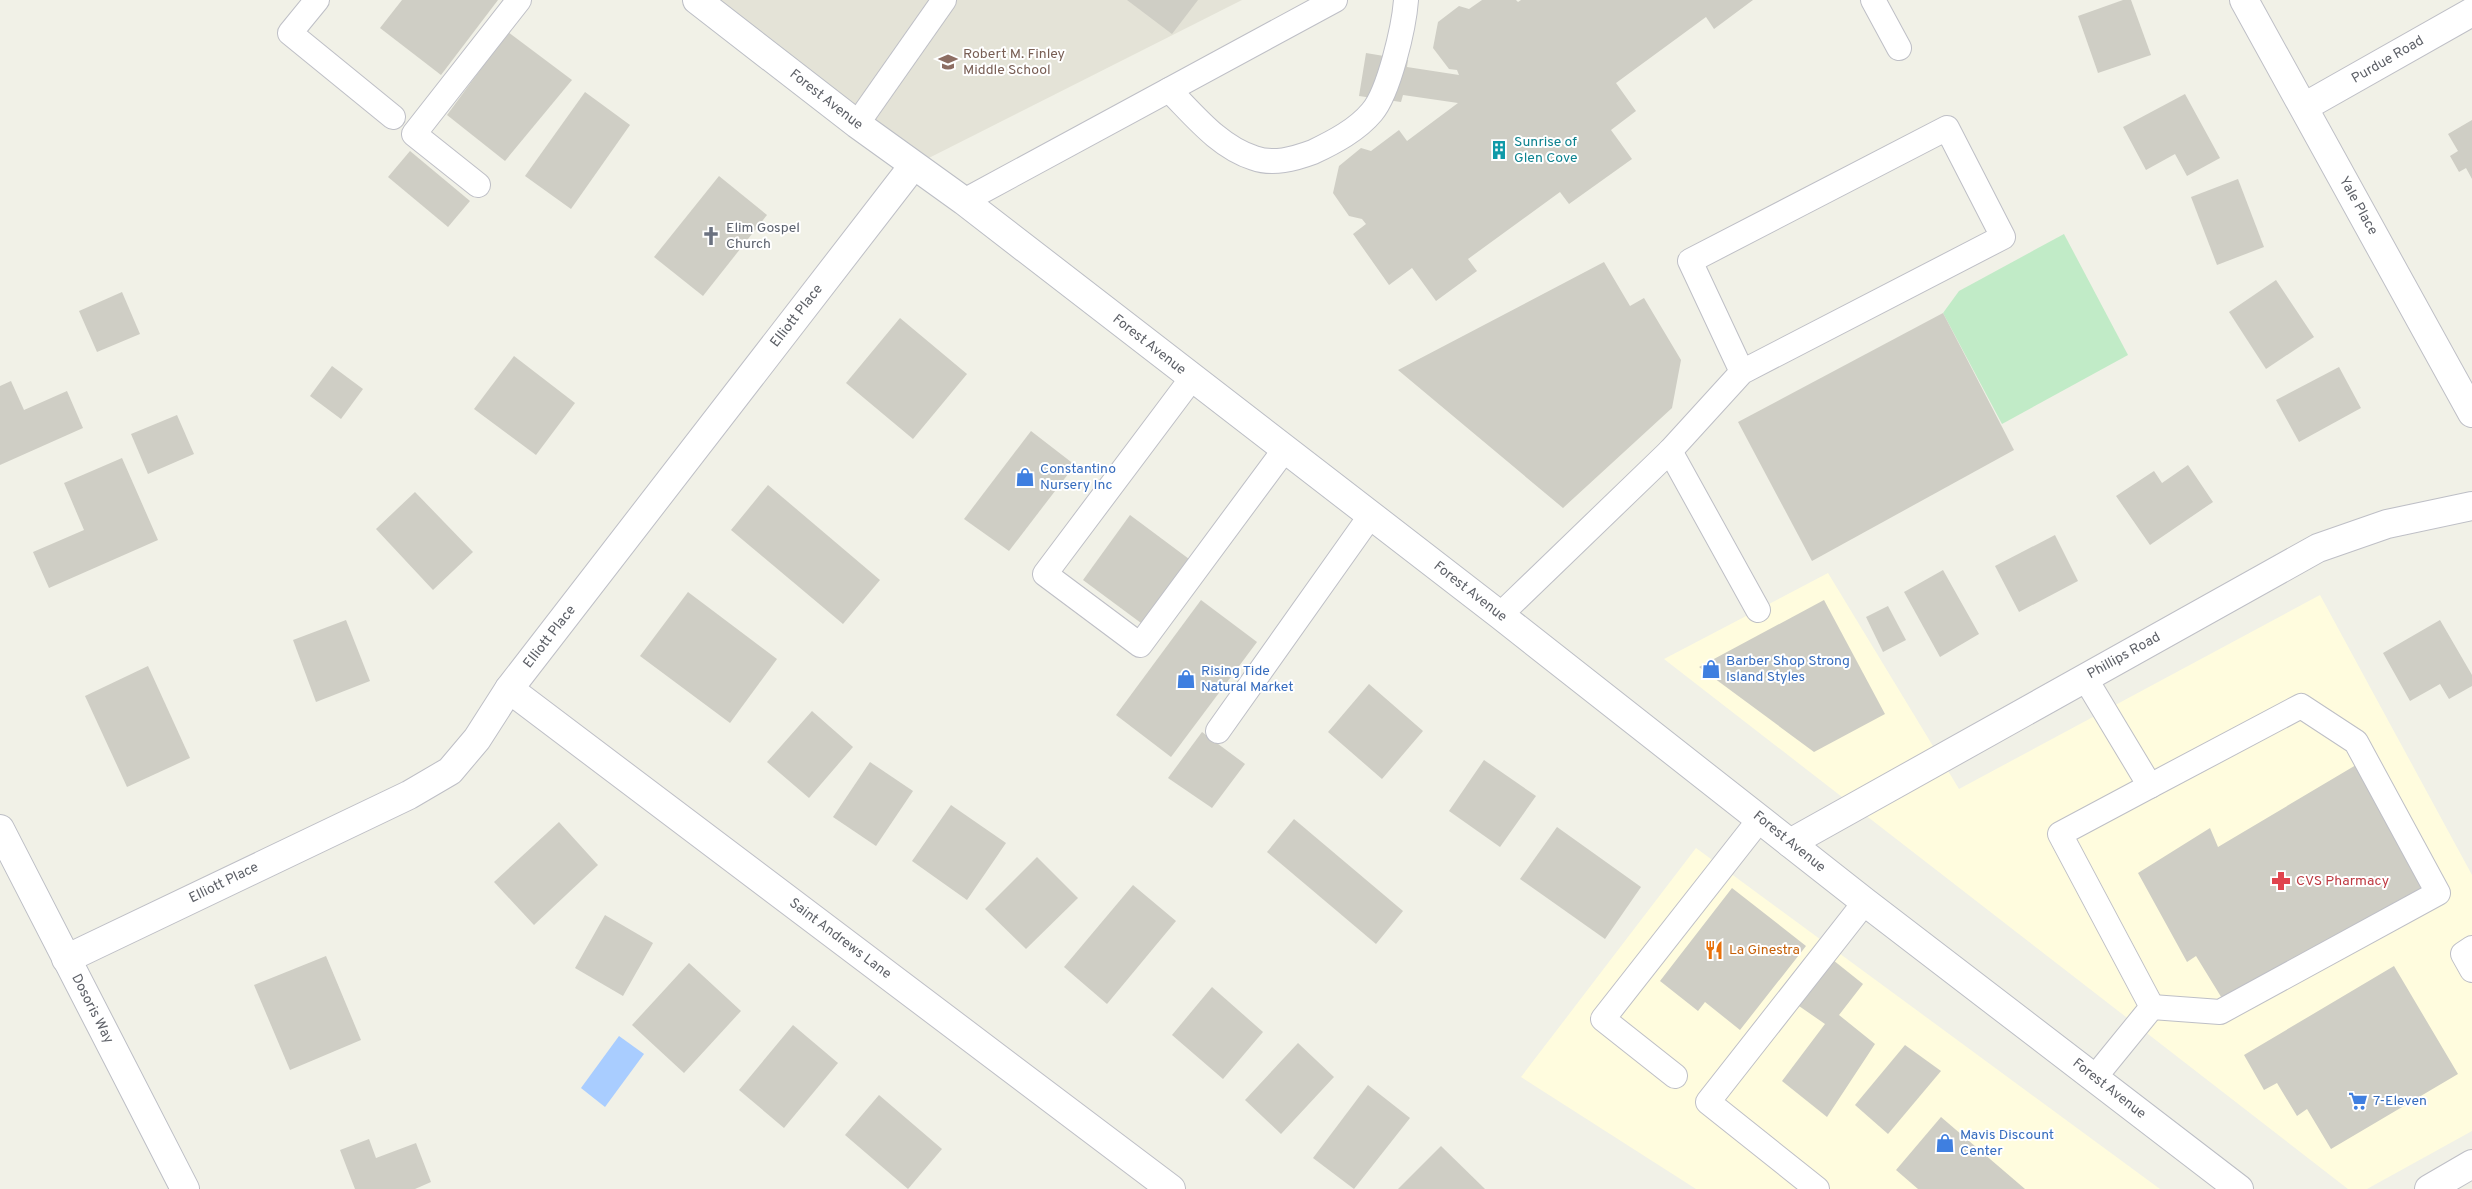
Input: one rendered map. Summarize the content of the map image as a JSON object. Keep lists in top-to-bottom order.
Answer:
{
  "streets": {
    "street": [
      "Purdue Road",
      "Forest Avenue",
      "Yale Place",
      "Elliott Place",
      "Phillips Road",
      "Saint Andrews Lane",
      "Dosoris Way"
    ]
  },
  "crossings": [
    ["Purdue Road", "Yale Place"],
    ["Forest Avenue", "Elliott Place"],
    ["Forest Avenue", "Phillips Road"],
    ["Elliott Place", "Saint Andrews Lane"],
    ["Elliott Place", "Dosoris Way"]
  ],
  "places": {
    "school or university": ["Robert M. Finley Middle School"],
    "building": ["Sunrise of Glen Cove"],
    "church": ["Elim Gospel Church"],
    "shop": [
      "Constantino Nursery Inc",
      "Barber Shop Strong Island Styles",
      "Rising Tide Natural Market",
      "Mavis Discount Center"
    ],
    "pharmacy": ["CVS Pharmacy"],
    "restaurant": ["La Ginestra"],
    "supermarket": ["7-Eleven"]
  }
}
